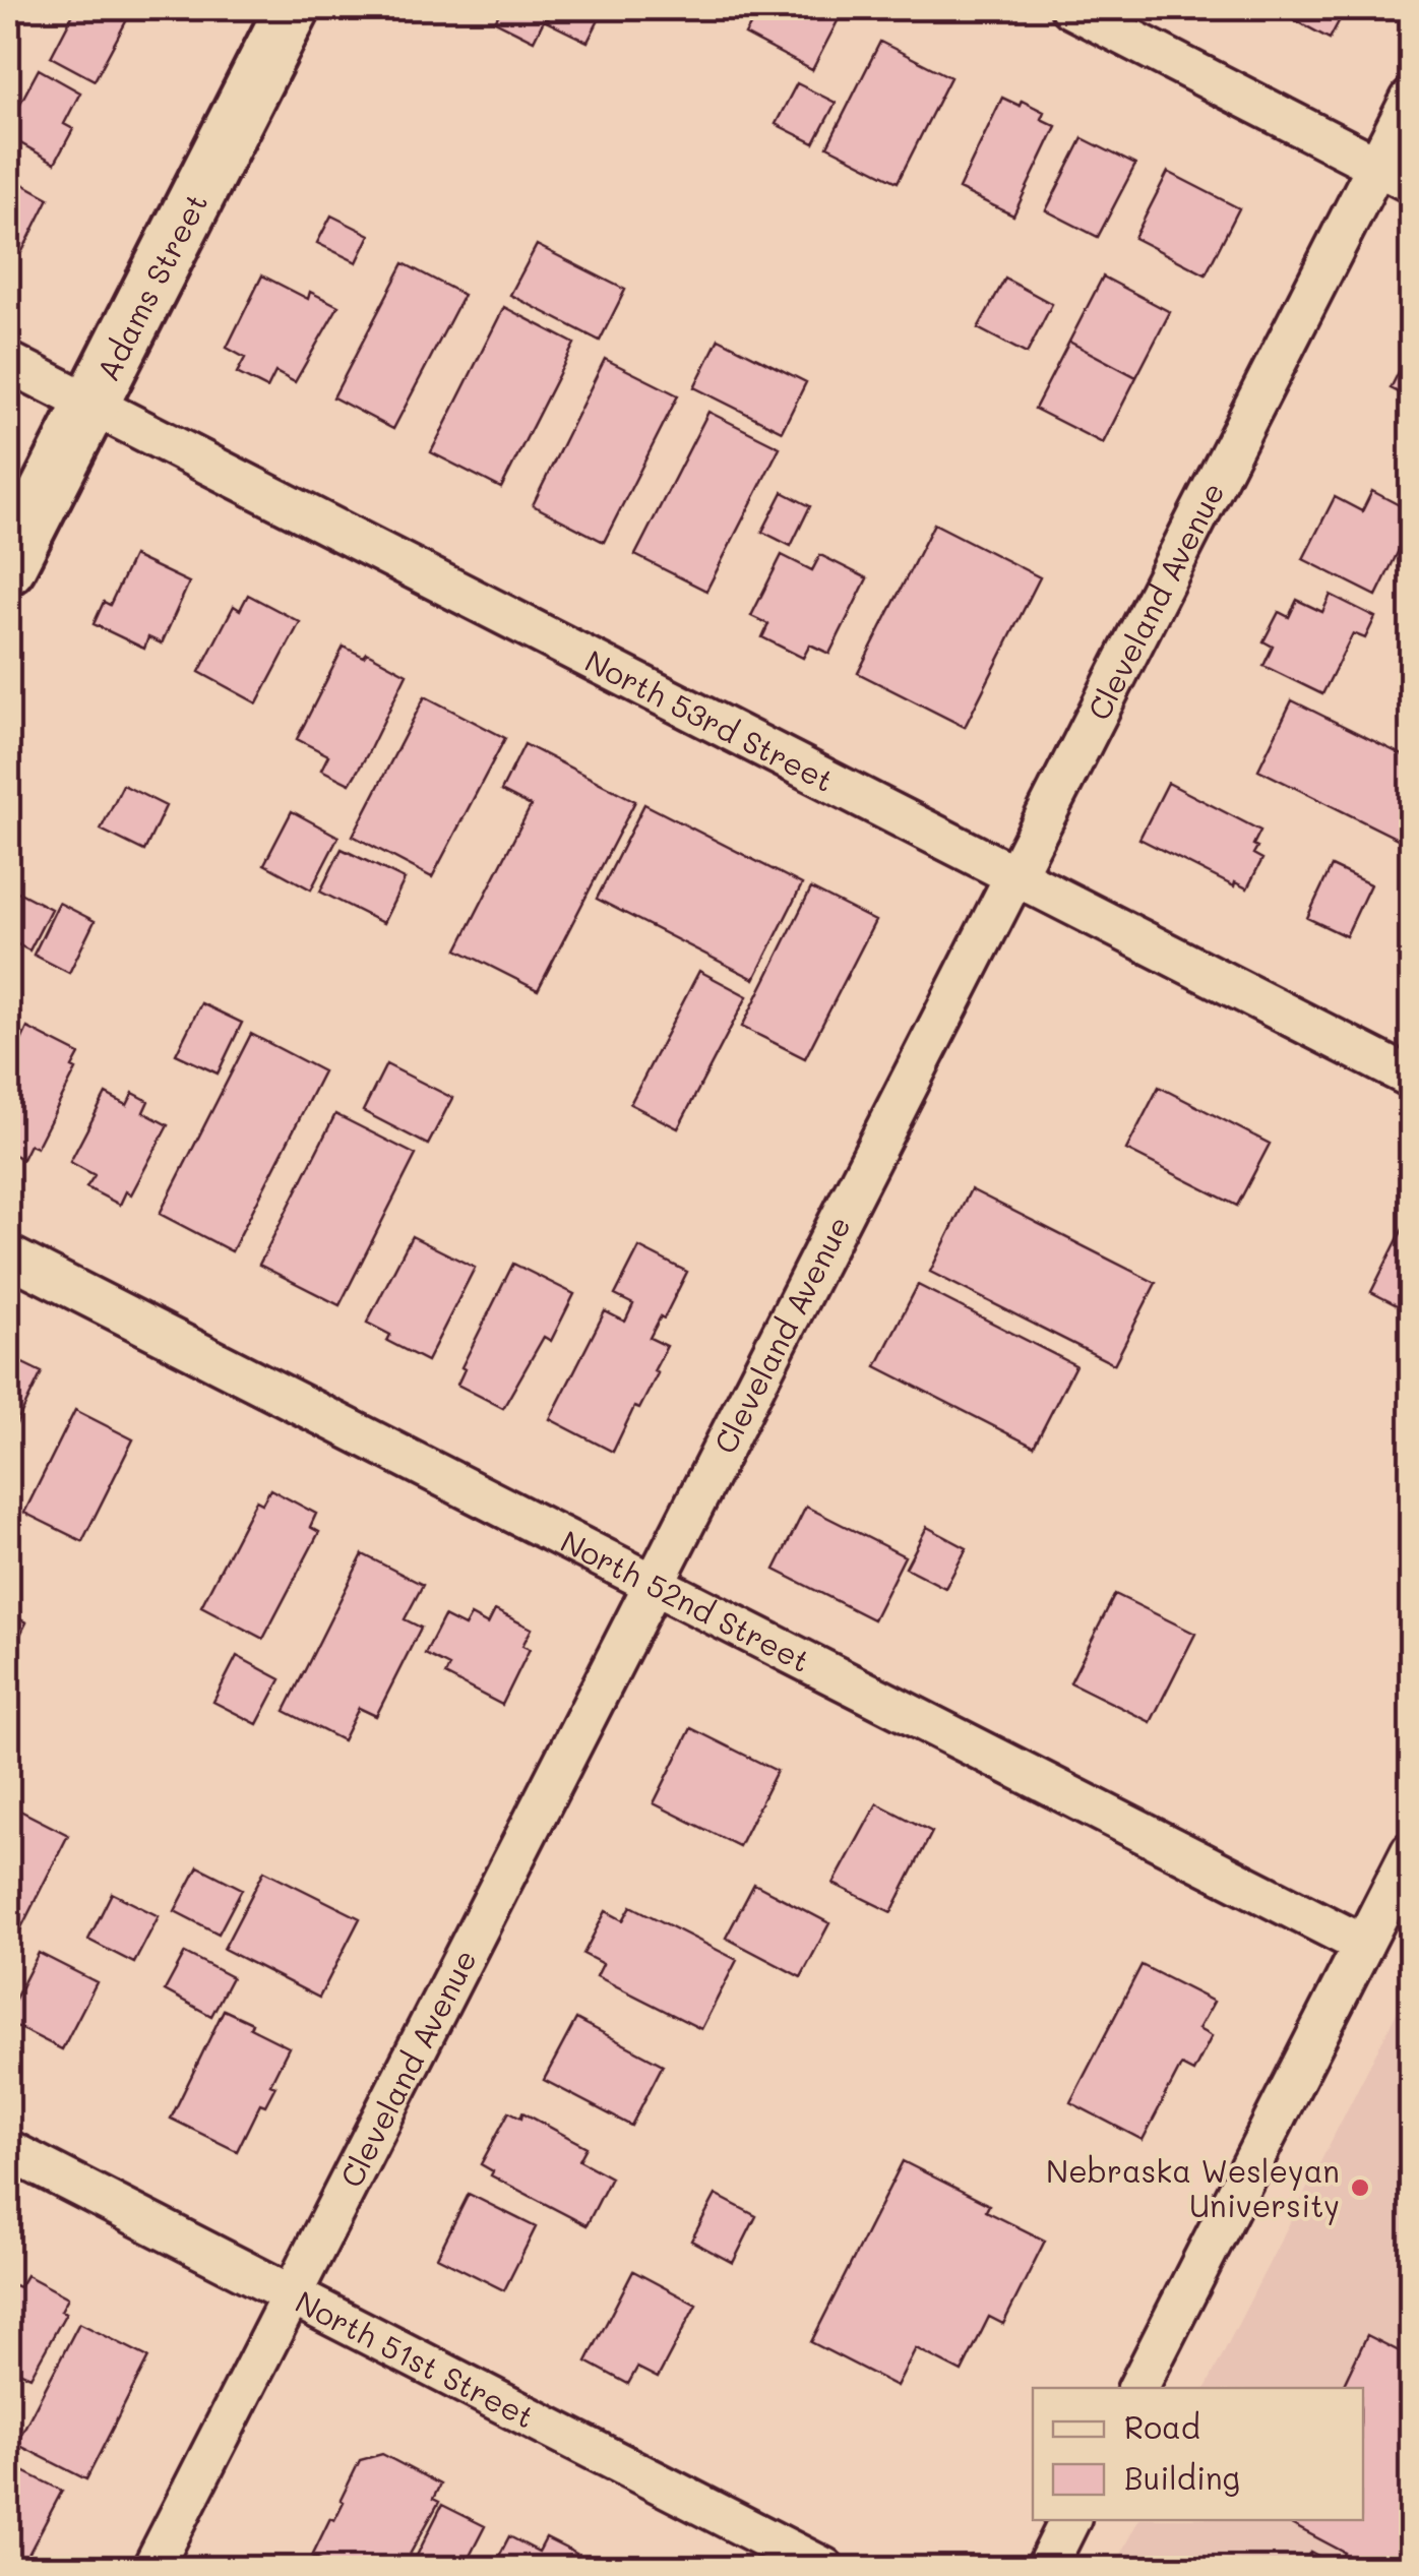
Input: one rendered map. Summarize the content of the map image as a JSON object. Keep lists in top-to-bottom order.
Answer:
{
  "streets": {
    "main road": ["Adams Street"],
    "street": [
      "Cleveland Avenue",
      "North 53rd Street",
      "North 52nd Street",
      "North 51st Street"
    ]
  },
  "crossings": [
    ["Adams Street", "North 53rd Street"],
    ["Cleveland Avenue", "North 53rd Street"],
    ["Cleveland Avenue", "North 52nd Street"],
    ["Cleveland Avenue", "North 51st Street"]
  ],
  "places": ["Nebraska Wesleyan University"],
  "legend": ["Road", "Building"]
}
